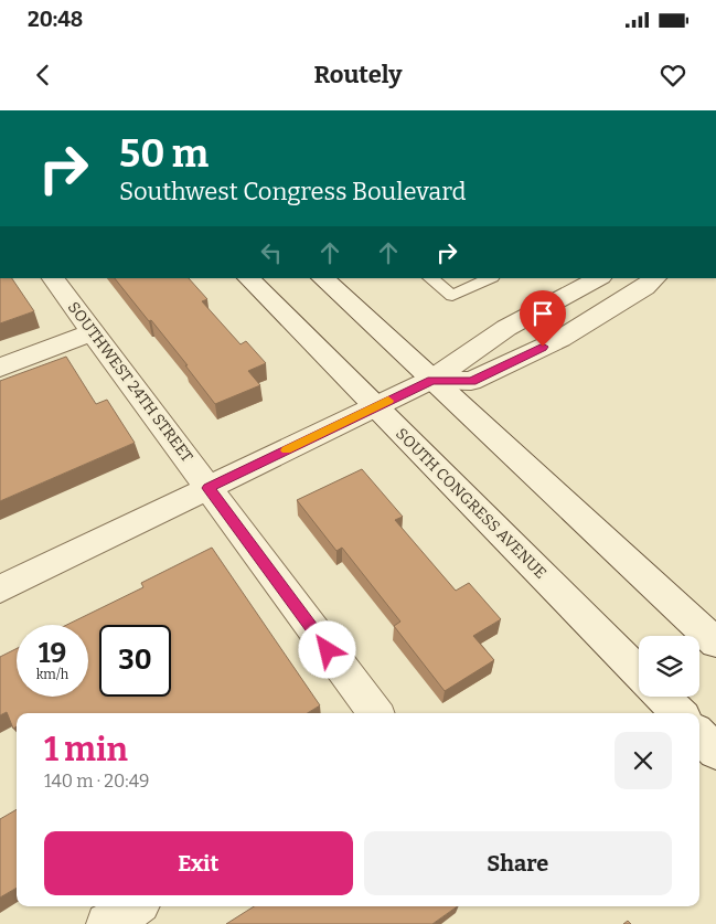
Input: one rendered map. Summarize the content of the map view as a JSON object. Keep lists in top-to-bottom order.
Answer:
{
  "streets": {
    "street": ["SOUTHWEST 24TH STREET", "SOUTH CONGRESS AVENUE"]
  },
  "page": {
    "status": "20:48",
    "header": "Routely",
    "turn": ["50 m", "Southwest Congress Boulevard"],
    "speed": "19 km/h",
    "limit": "30",
    "heading": ["1 min", "140 m · 20:49"],
    "buttons": ["Exit", "Share"]
  }
}
